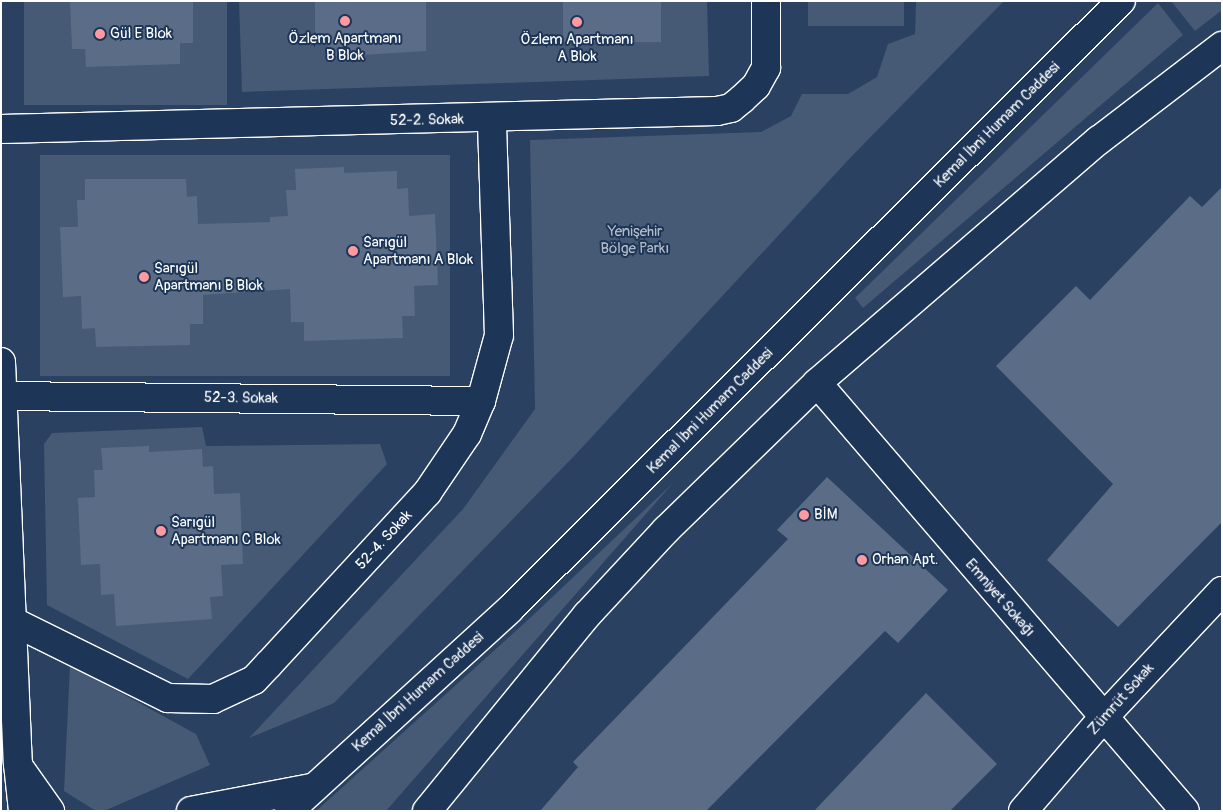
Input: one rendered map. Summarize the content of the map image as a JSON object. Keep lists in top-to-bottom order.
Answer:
{
  "streets": {
    "street": [
      "52-2. Sokak",
      "Kemal İbni Humam Caddesi",
      "52-3. Sokak",
      "52-4. Sokak",
      "Emniyet Sokağı",
      "Zümrüt Sokak"
    ]
  },
  "crossings": [
    ["52-2. Sokak", "52-4. Sokak"],
    ["52-3. Sokak", "52-4. Sokak"],
    ["Emniyet Sokağı", "Zümrüt Sokak"]
  ],
  "parks": ["Yenişehir Bölge Parkı"],
  "places": [
    "Özlem Apartmanı B Blok",
    "Özlem Apartmanı A Blok",
    "Gül E Blok",
    "Sarıgül Apartmanı A Blok",
    "Sarıgül Apartmanı B Blok",
    "BİM",
    "Sarıgül Apartmanı C Blok",
    "Orhan Apt."
  ]
}
